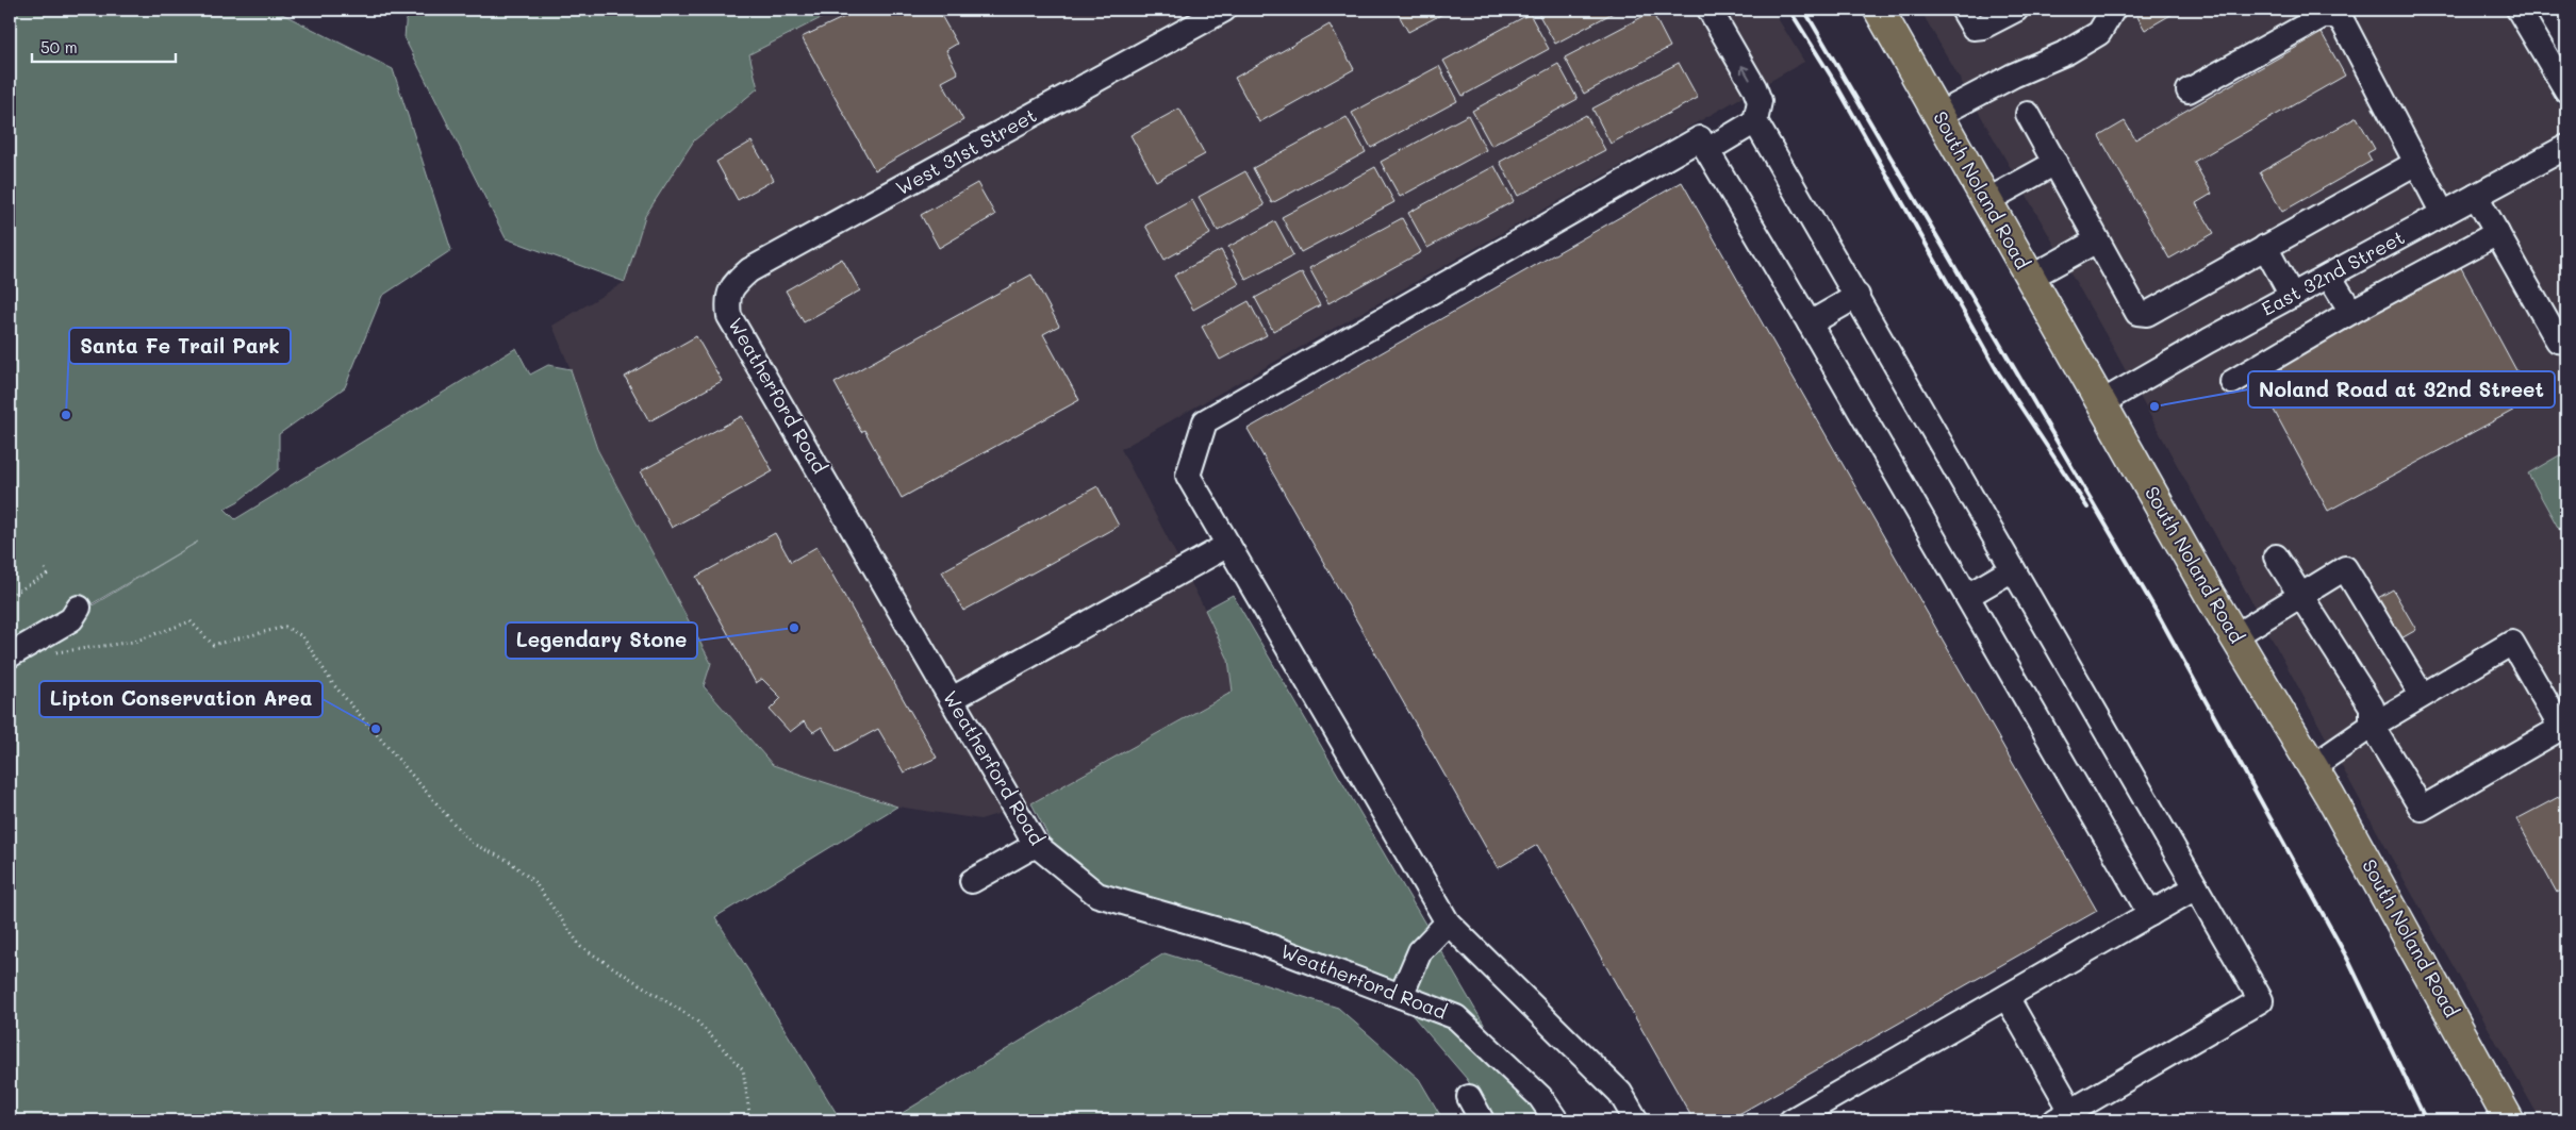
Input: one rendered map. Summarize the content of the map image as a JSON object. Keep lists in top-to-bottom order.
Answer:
{
  "streets": {
    "main road": ["South Noland Road"],
    "street": ["West 31st Street", "East 32nd Street", "Weatherford Road"]
  },
  "crossings": [
    ["West 31st Street", "Weatherford Road"],
    ["South Noland Road", "East 32nd Street"]
  ],
  "places": [
    "Noland Road at 32nd Street",
    "Santa Fe Trail Park",
    "Legendary Stone",
    "Lipton Conservation Area"
  ],
  "scale_bar": "50 m"
}
